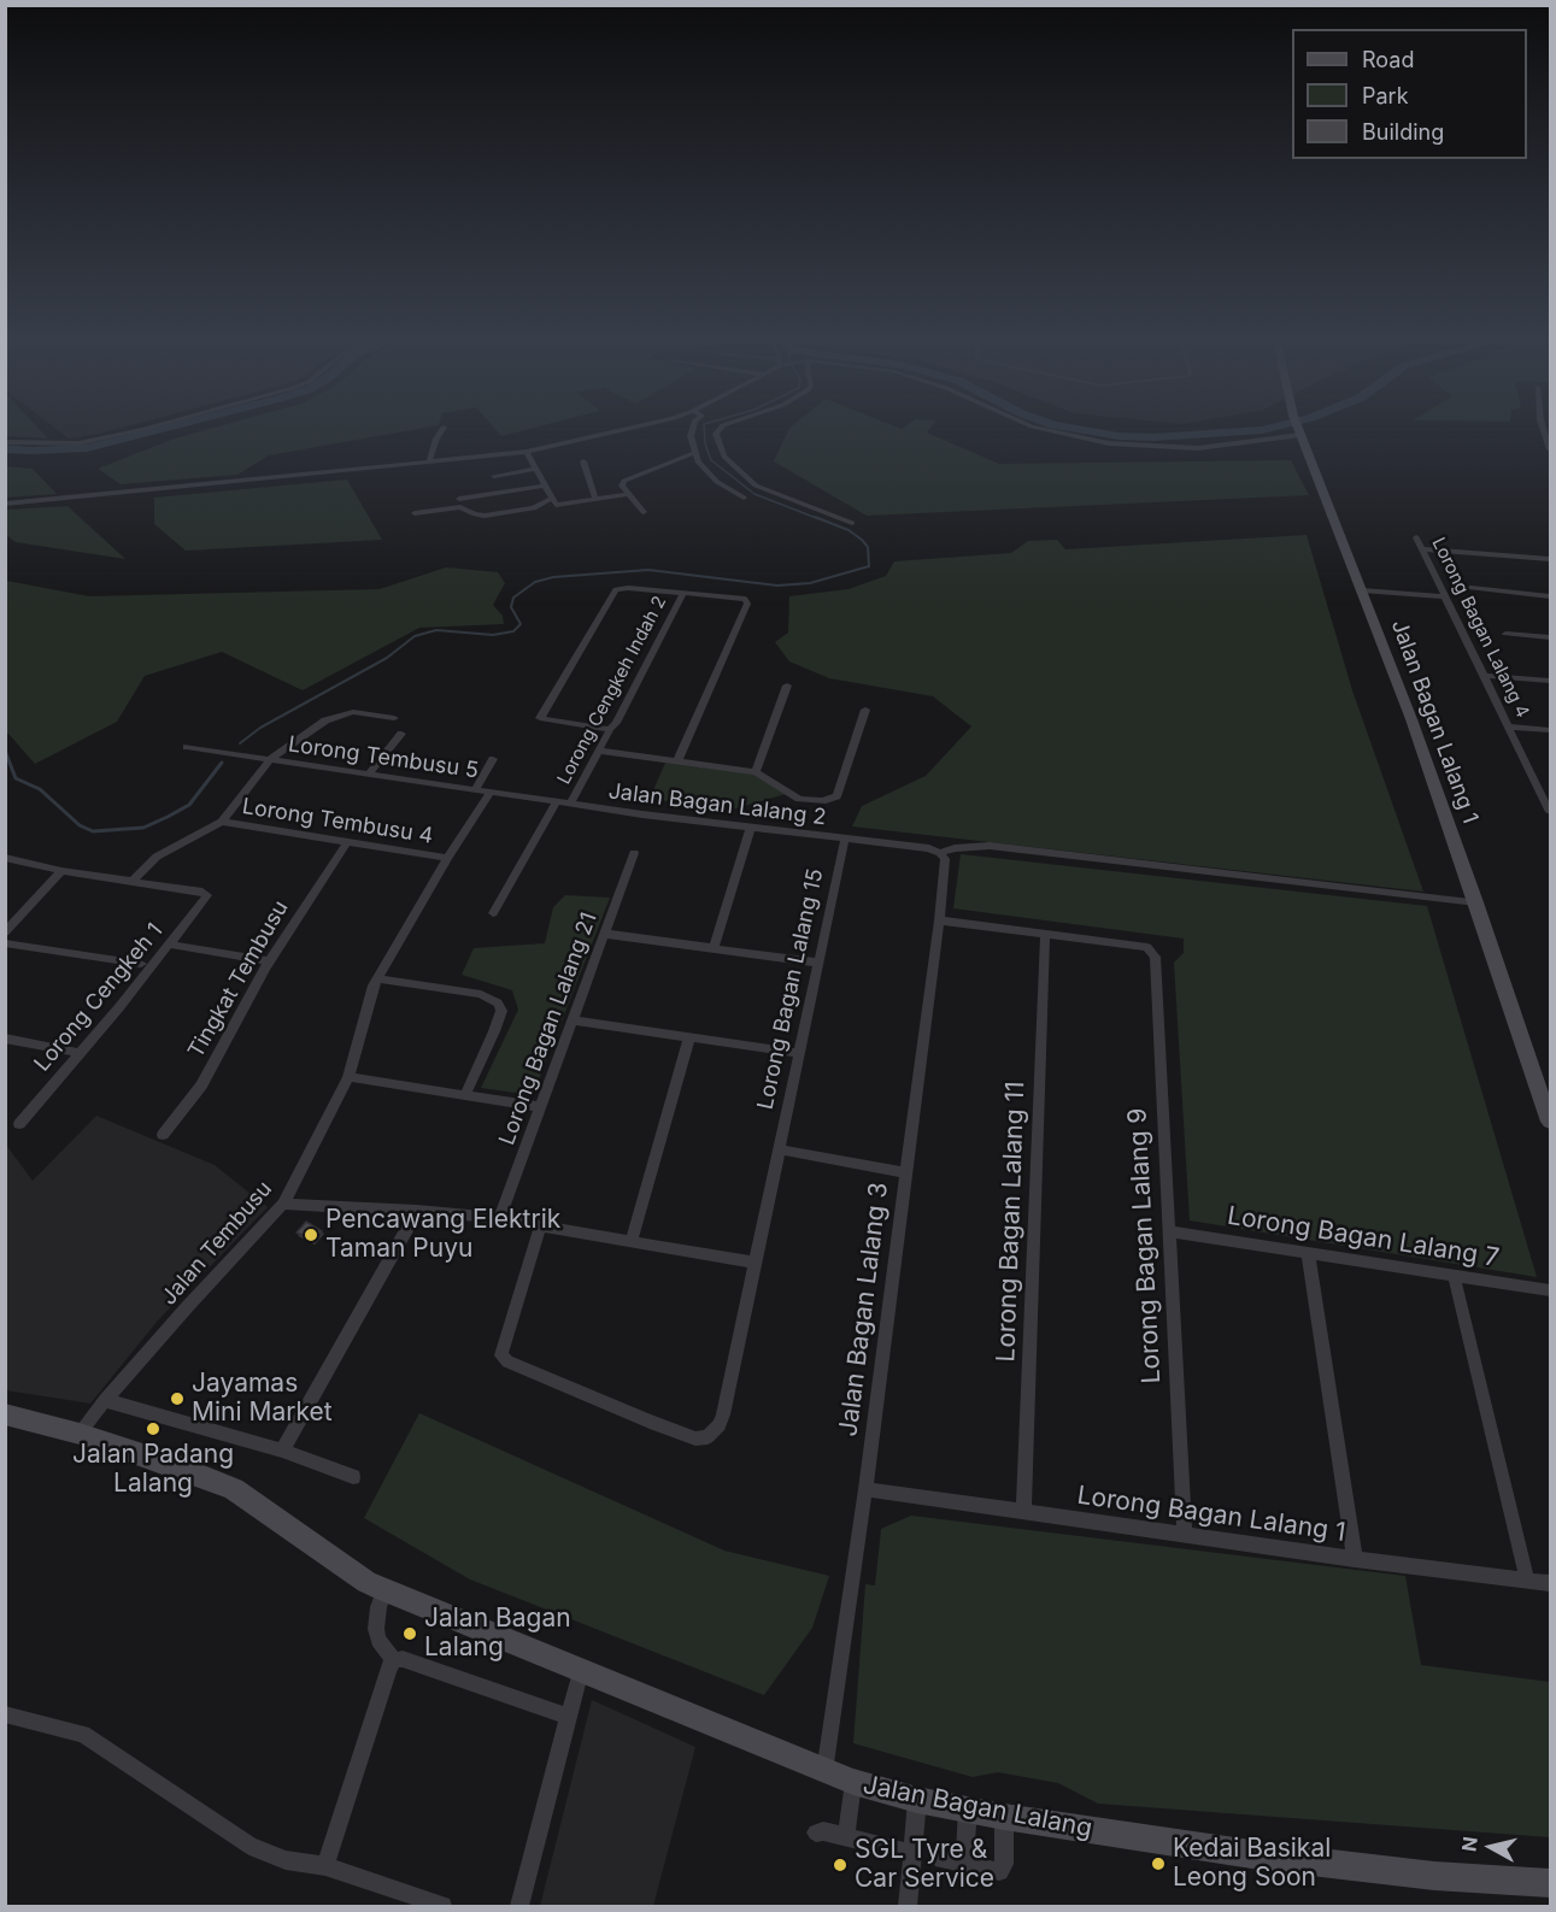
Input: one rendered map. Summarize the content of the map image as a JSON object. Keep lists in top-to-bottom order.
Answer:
{
  "streets": {
    "main road": ["Jalan Bagan Lalang 1", "Jalan Bagan Lalang"],
    "street": [
      "Lorong Bagan Lalang 4",
      "Lorong Cengkeh Indah 2",
      "Lorong Tembusu 5",
      "Jalan Bagan Lalang 2",
      "Lorong Tembusu 4",
      "Tingkat Tembusu",
      "Lorong Bagan Lalang 15",
      "Lorong Cengkeh 1",
      "Lorong Bagan Lalang 21",
      "Lorong Bagan Lalang 11",
      "Lorong Bagan Lalang 7",
      "Jalan Tembusu",
      "Lorong Bagan Lalang 9",
      "Jalan Bagan Lalang 3",
      "Lorong Bagan Lalang 1"
    ]
  },
  "crossings": [
    ["Lorong Cengkeh Indah 2", "Jalan Bagan Lalang 2"],
    ["Lorong Tembusu 5", "Jalan Bagan Lalang 2"],
    ["Lorong Tembusu 5", "Jalan Tembusu"],
    ["Jalan Bagan Lalang 2", "Lorong Bagan Lalang 15"],
    ["Jalan Bagan Lalang 2", "Jalan Tembusu"],
    ["Jalan Bagan Lalang 2", "Jalan Bagan Lalang 3"],
    ["Lorong Tembusu 4", "Tingkat Tembusu"],
    ["Lorong Tembusu 4", "Jalan Tembusu"],
    ["Lorong Bagan Lalang 11", "Lorong Bagan Lalang 9"],
    ["Lorong Bagan Lalang 11", "Lorong Bagan Lalang 1"],
    ["Lorong Bagan Lalang 7", "Lorong Bagan Lalang 9"],
    ["Jalan Tembusu", "Jalan Bagan Lalang"],
    ["Lorong Bagan Lalang 9", "Lorong Bagan Lalang 1"],
    ["Jalan Bagan Lalang 3", "Lorong Bagan Lalang 1"],
    ["Jalan Bagan Lalang 3", "Jalan Bagan Lalang"]
  ],
  "places": [
    "Pencawang Elektrik Taman Puyu",
    "Jayamas Mini Market",
    "Jalan Padang Lalang",
    "Jalan Bagan Lalang",
    "Kedai Basikal Leong Soon",
    "SGL Tyre & Car Service"
  ],
  "legend": ["Road", "Park", "Building"],
  "north": "left"
}
